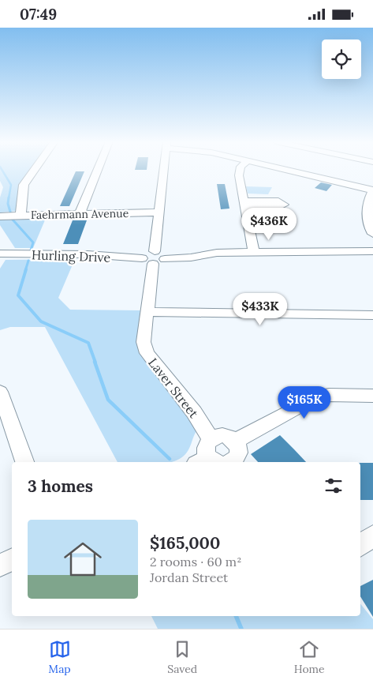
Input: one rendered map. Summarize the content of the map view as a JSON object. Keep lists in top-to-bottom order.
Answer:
{
  "streets": {
    "street": ["Faehrmann Avenue", "Hurling Drive", "Laver Street"]
  },
  "crossings": [
    ["Faehrmann Avenue", "Laver Street"],
    ["Hurling Drive", "Laver Street"]
  ],
  "page": {
    "status": "07:49",
    "price": ["$436K", "$433K", "$165K"],
    "heading": "3 homes",
    "list": [
      {
        "name": "$165,000",
        "note": "2 rooms · 60 m² · Jordan Street"
      }
    ],
    "tabs": ["Map", "Saved", "Home"]
  }
}
